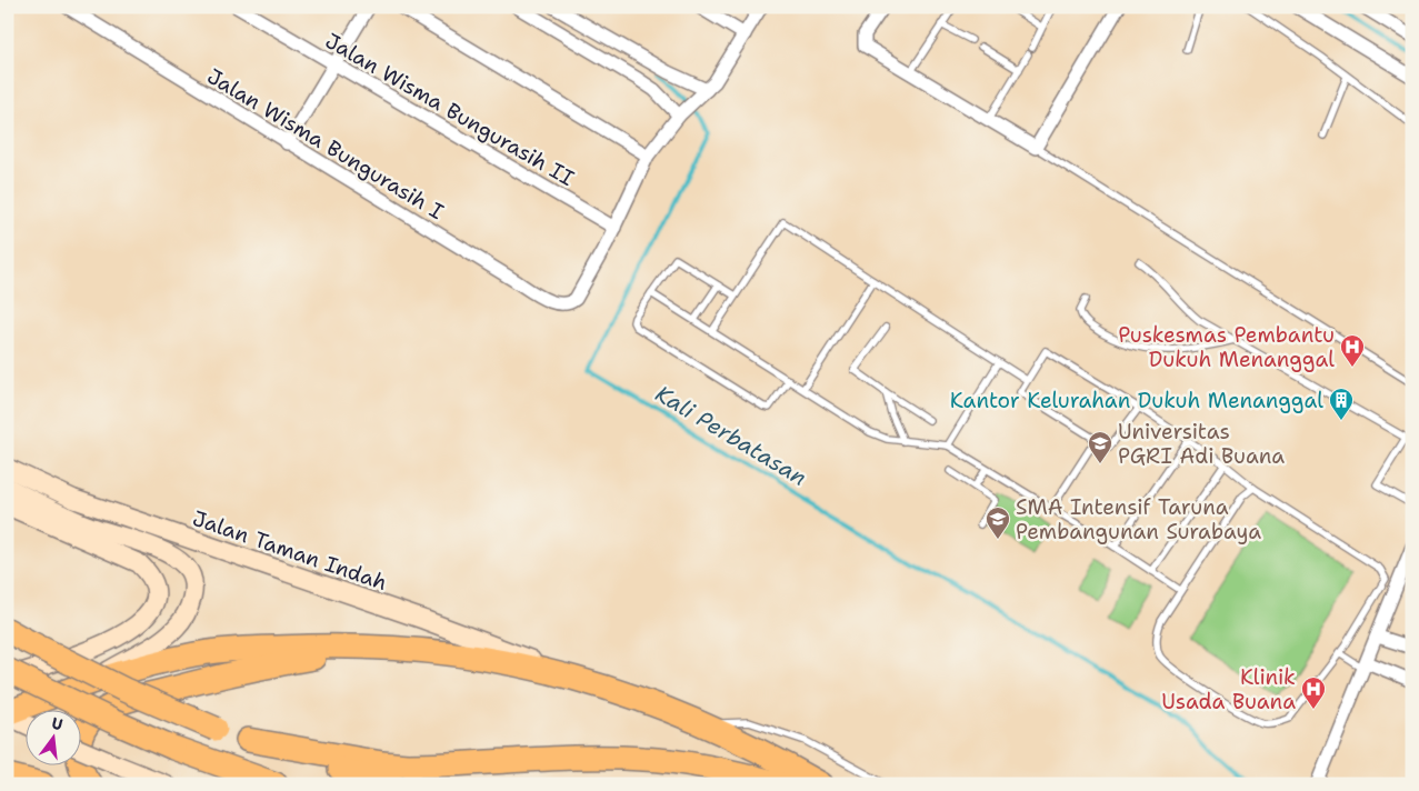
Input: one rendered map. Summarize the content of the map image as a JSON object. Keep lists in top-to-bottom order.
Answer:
{
  "streets": {
    "street": ["Jalan Wisma Bungurasih II", "Jalan Wisma Bungurasih I", "Jalan Taman Indah"]
  },
  "crossings": [
    ["Jalan Wisma Bungurasih II", "Jalan Wisma Bungurasih I"]
  ],
  "water": ["Kali Perbatasan"],
  "places": {
    "hospital": ["Puskesmas Pembantu Dukuh Menanggal", "Klinik Usada Buana"],
    "building": ["Kantor Kelurahan Dukuh Menanggal"],
    "school or university": ["Universitas PGRI Adi Buana", "SMA Intensif Taruna Pembangunan Surabaya"]
  },
  "north": "top"
}
